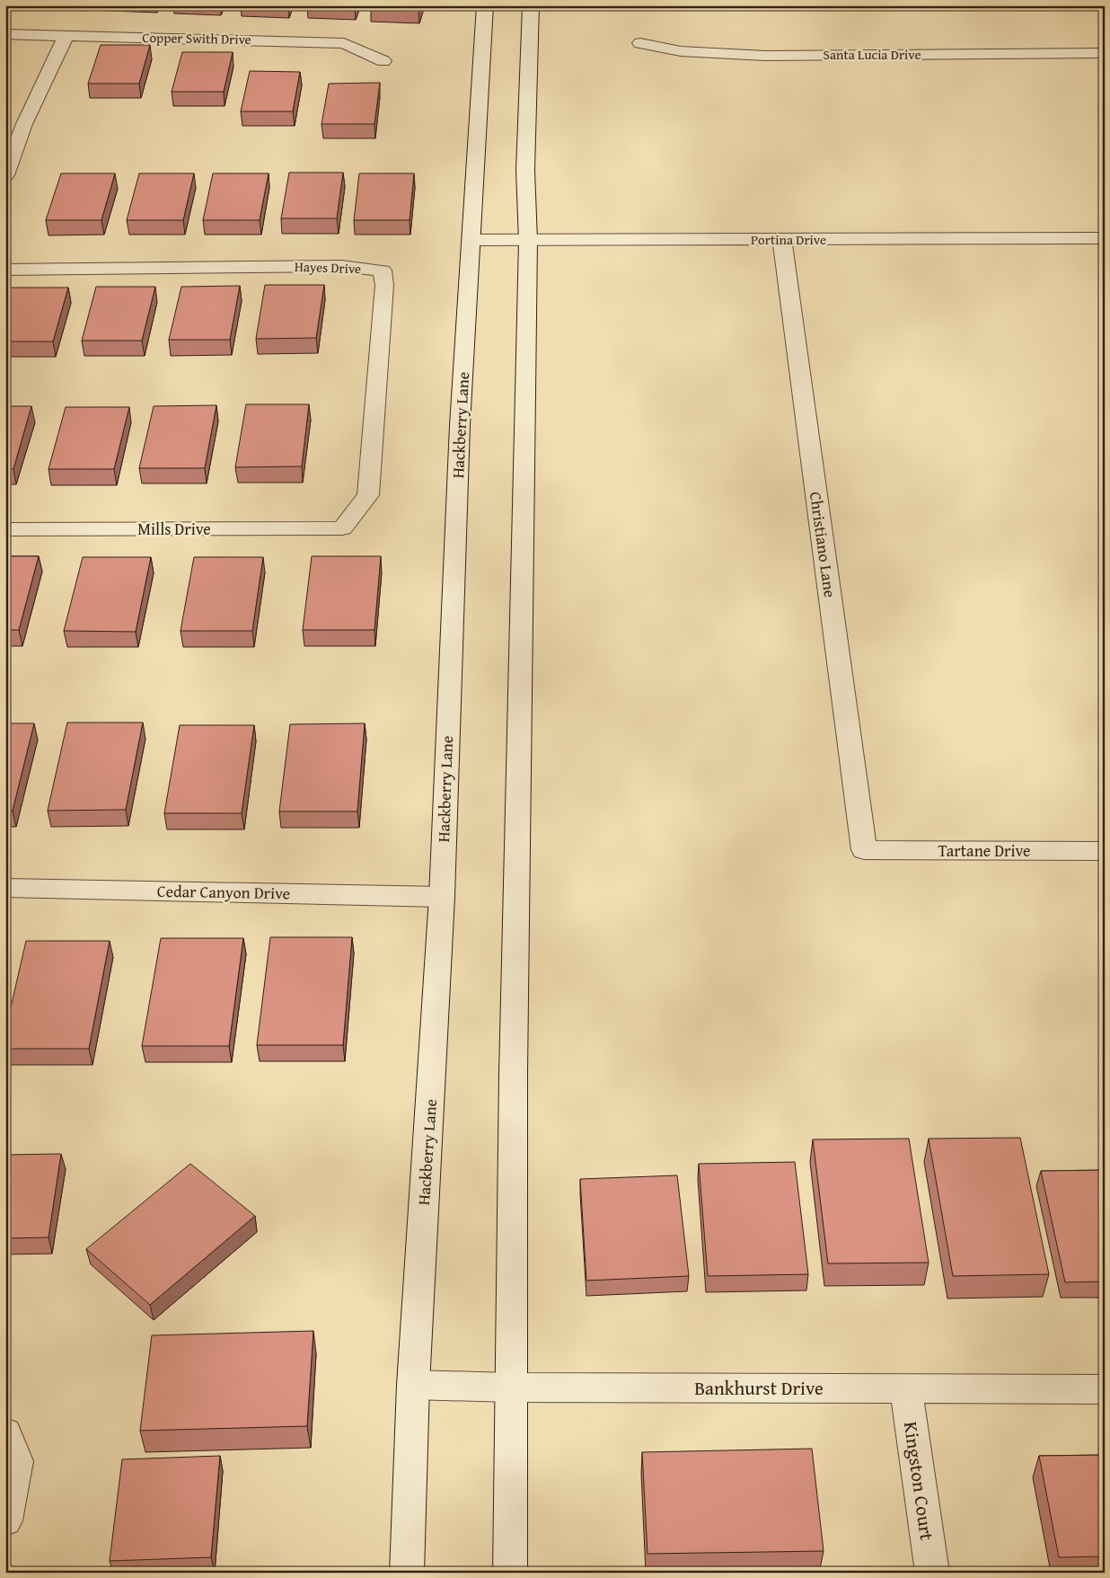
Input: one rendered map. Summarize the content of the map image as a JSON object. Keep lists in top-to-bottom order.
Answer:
{
  "streets": {
    "street": [
      "Copper Swith Drive",
      "Santa Lucia Drive",
      "Portina Drive",
      "Hayes Drive",
      "Hackberry Lane",
      "Mills Drive",
      "Christiano Lane",
      "Tartane Drive",
      "Cedar Canyon Drive",
      "Bankhurst Drive",
      "Kingston Court"
    ]
  },
  "crossings": [
    ["Portina Drive", "Hackberry Lane"],
    ["Portina Drive", "Christiano Lane"],
    ["Hayes Drive", "Mills Drive"],
    ["Hackberry Lane", "Cedar Canyon Drive"],
    ["Hackberry Lane", "Bankhurst Drive"],
    ["Christiano Lane", "Tartane Drive"],
    ["Bankhurst Drive", "Kingston Court"]
  ]
}
